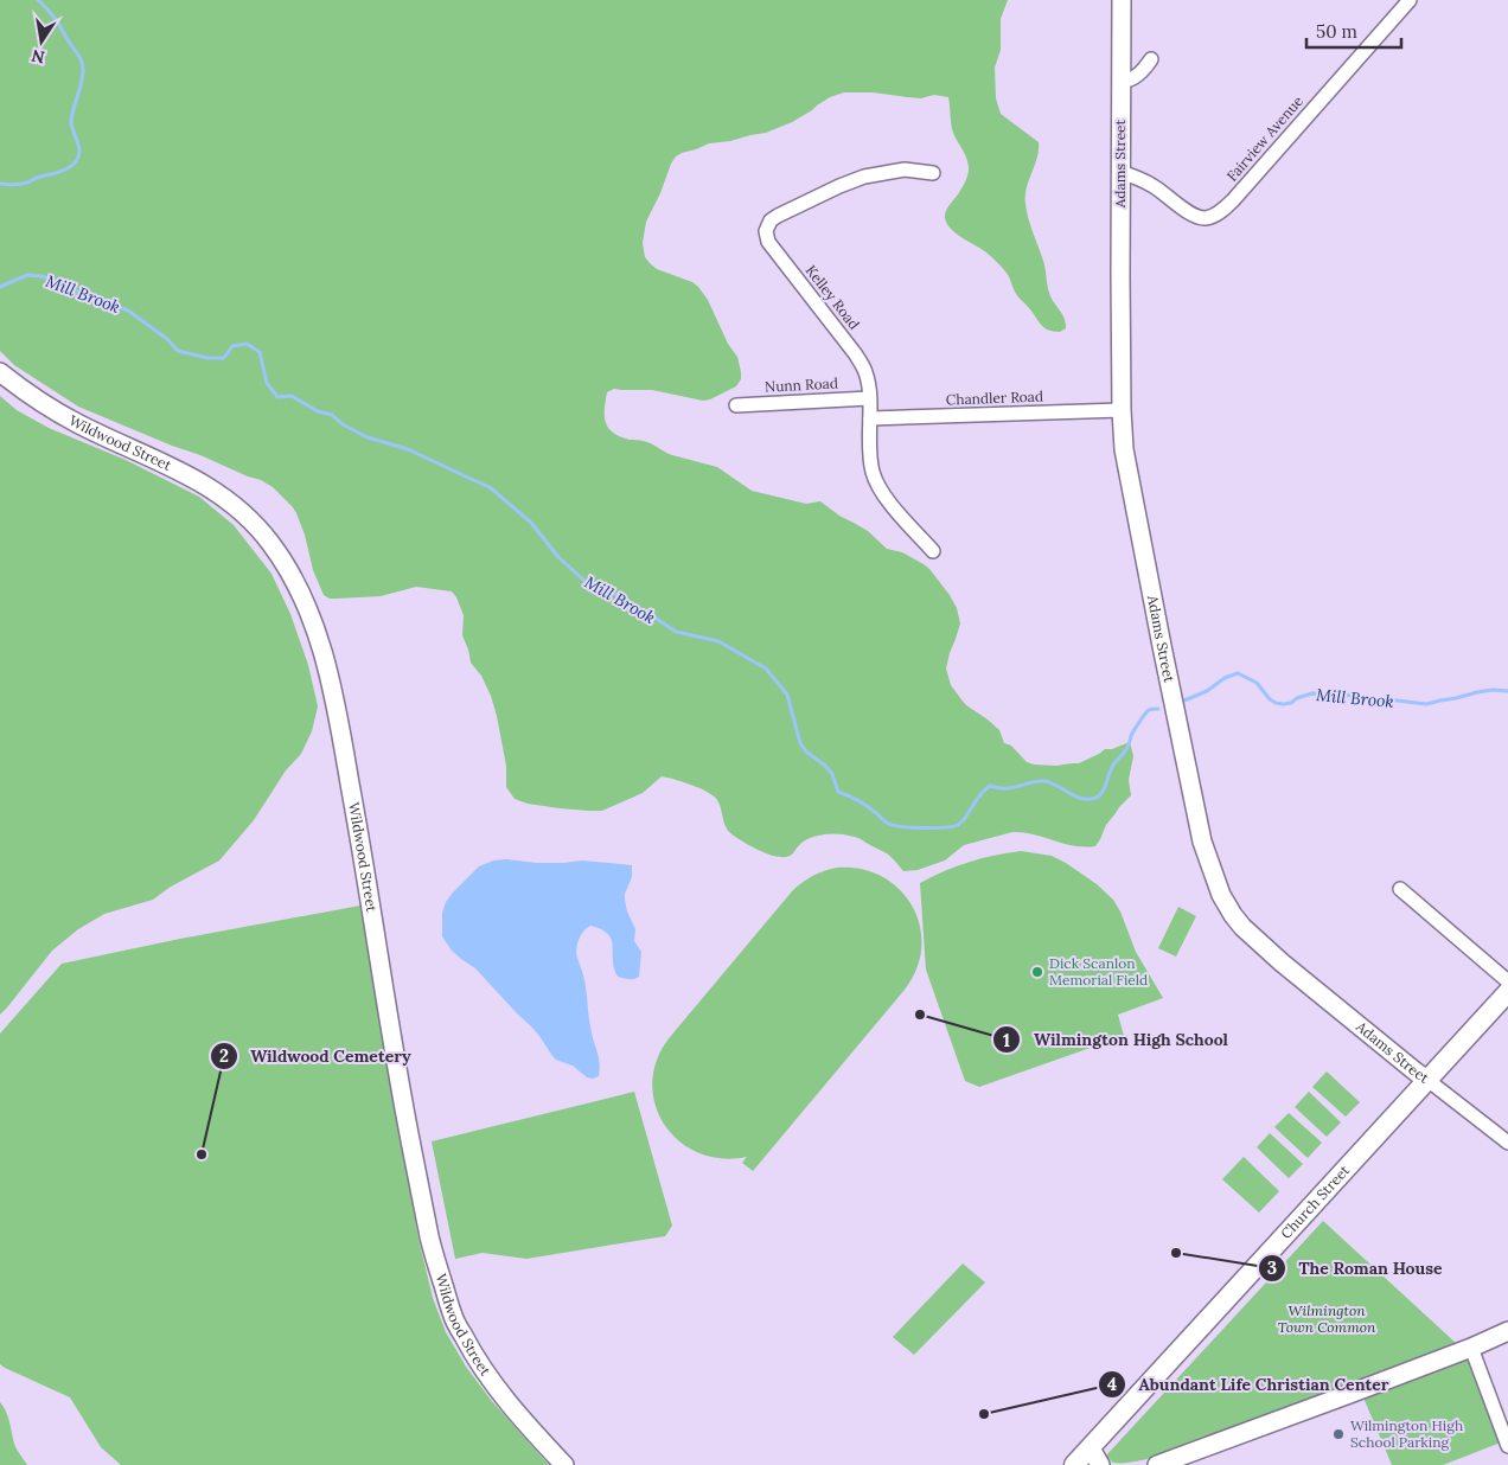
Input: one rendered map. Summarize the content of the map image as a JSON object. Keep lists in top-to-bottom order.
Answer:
{
  "streets": {
    "main road": ["Church Street"],
    "street": [
      "Fairview Avenue",
      "Adams Street",
      "Kelley Road",
      "Nunn Road",
      "Chandler Road",
      "Wildwood Street"
    ]
  },
  "crossings": [
    ["Fairview Avenue", "Adams Street"],
    ["Adams Street", "Chandler Road"],
    ["Adams Street", "Church Street"],
    ["Kelley Road", "Nunn Road"],
    ["Kelley Road", "Chandler Road"]
  ],
  "water": ["Mill Brook"],
  "parks": ["Wilmington Town Common"],
  "places": [
    "Dick Scanlon Memorial Field",
    "Wilmington High School",
    "Wildwood Cemetery",
    "The Roman House",
    "Abundant Life Christian Center",
    "Wilmington High School Parking"
  ],
  "scale_bar": "50 m",
  "north": "bottom"
}
